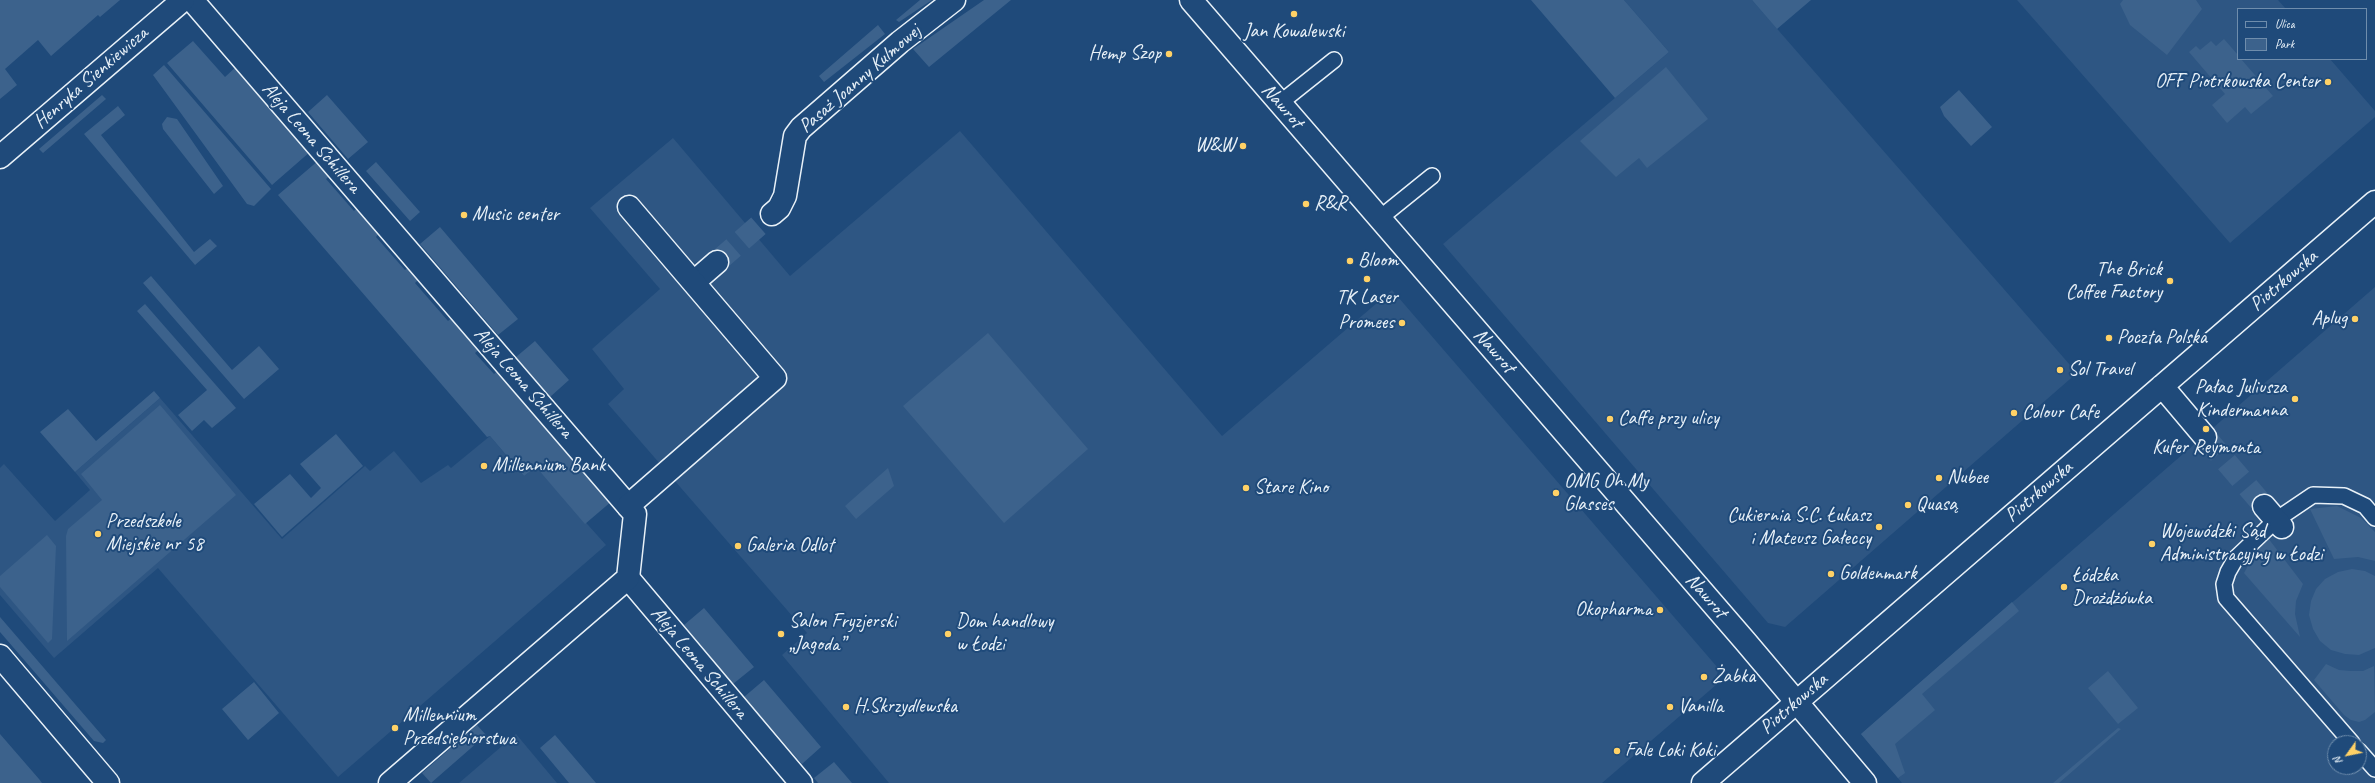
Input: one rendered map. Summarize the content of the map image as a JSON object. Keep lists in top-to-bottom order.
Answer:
{
  "streets": {
    "street": [
      "Henryka Sienkiewicza",
      "Pasaż Joanny Kulmowej",
      "Nawrot",
      "Aleja Leona Schillera",
      "Piotrkowska"
    ]
  },
  "crossings": [
    ["Nawrot", "Piotrkowska"]
  ],
  "places": [
    "Jan Kowalewski",
    "Hemp Szop",
    "OFF Piotrkowska Center",
    "W&W",
    "R&R",
    "Music center",
    "Bloom",
    "TK Laser",
    "The Brick Coffee Factory",
    "Aplug",
    "Promees",
    "Poczta Polska",
    "Sol Travel",
    "Pałac Juliusza Kindermanna",
    "Colour Cafe",
    "Caffe przy ulicy",
    "Kufer Reymonta",
    "Millennium Bank",
    "Nubee",
    "Stare Kino",
    "OMG Oh My Glasses",
    "Quasą",
    "Cukiernia S.C. Łukasz i Mateusz Gałeccy",
    "Przedszkole Miejskie nr 58",
    "Wojewódzki Sąd Administracyjny w Łodzi",
    "Galeria Odlot",
    "Goldenmark",
    "Łódzka Drożdżówka",
    "Okopharma",
    "Salon Fryzjerski „Jagoda”",
    "Dom handlowy w Łodzi",
    "Żabka",
    "H.Skrzydlewska",
    "Vanilla",
    "Millennium Przedsiębiorstwa",
    "Fale Loki Koki"
  ],
  "legend": ["Ulica", "Park"],
  "north": "bottom left"
}
